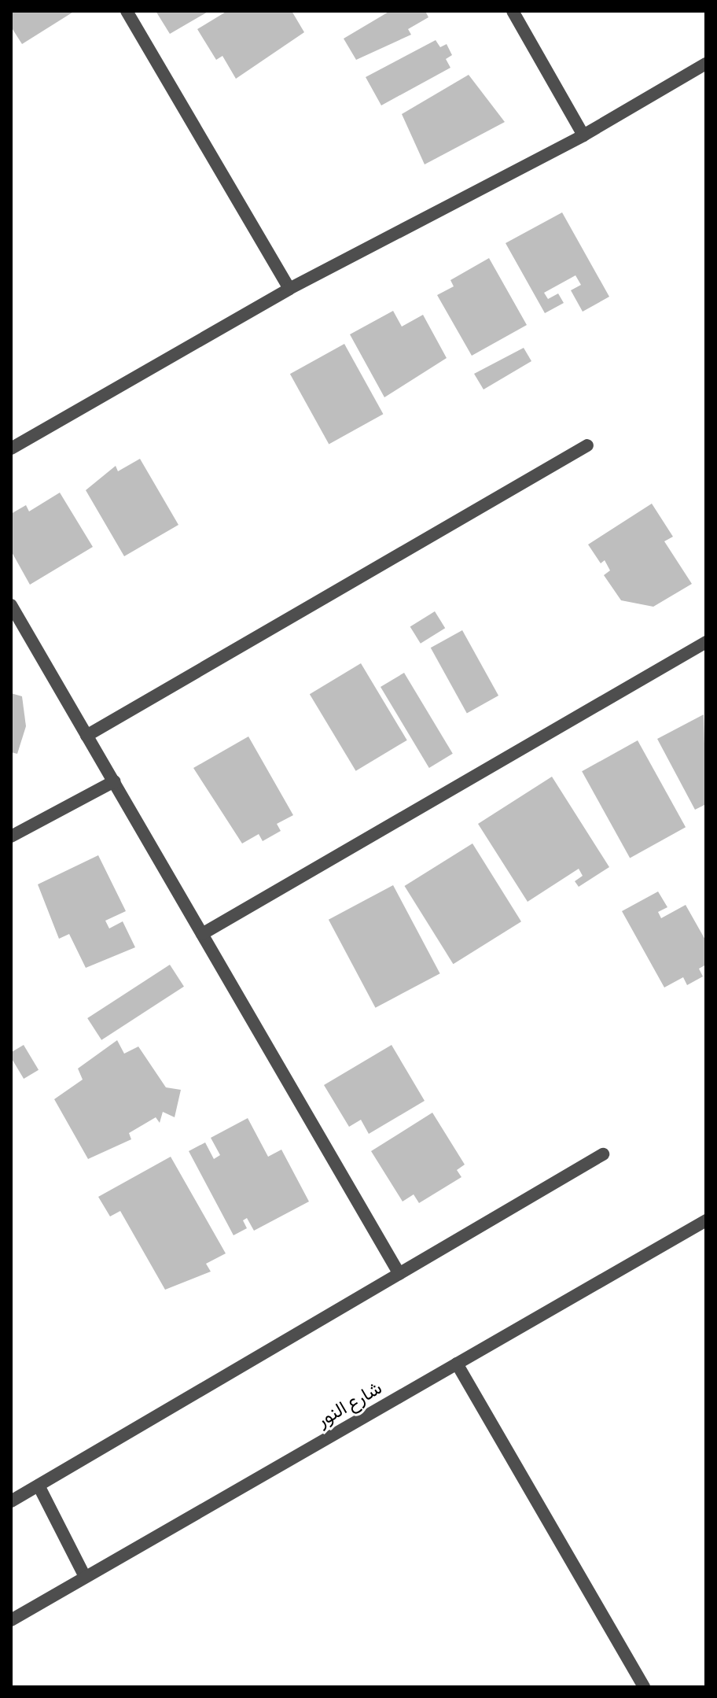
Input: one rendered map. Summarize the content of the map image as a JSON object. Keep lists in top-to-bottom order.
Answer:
{
  "streets": {
    "street": ["شارع النور"]
  }
}
